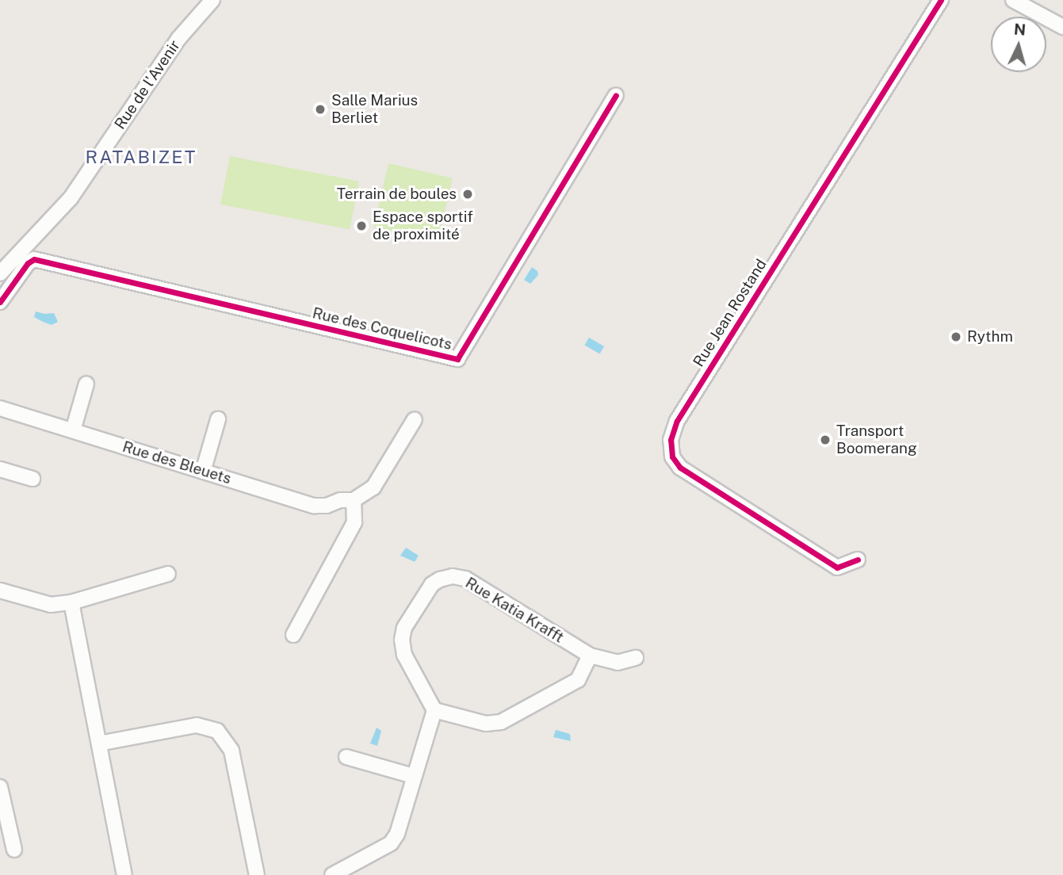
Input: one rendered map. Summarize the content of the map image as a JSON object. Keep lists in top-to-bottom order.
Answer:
{
  "streets": {
    "street": [
      "Rue de l'Avenir",
      "Rue Jean Rostand",
      "Rue des Coquelicots",
      "Rue des Bleuets",
      "Rue Katia Krafft"
    ]
  },
  "districts": ["RATABIZET"],
  "places": [
    "Salle Marius Berliet",
    "Terrain de boules",
    "Espace sportif de proximité",
    "Rythm",
    "Transport Boomerang"
  ],
  "north": "top"
}
